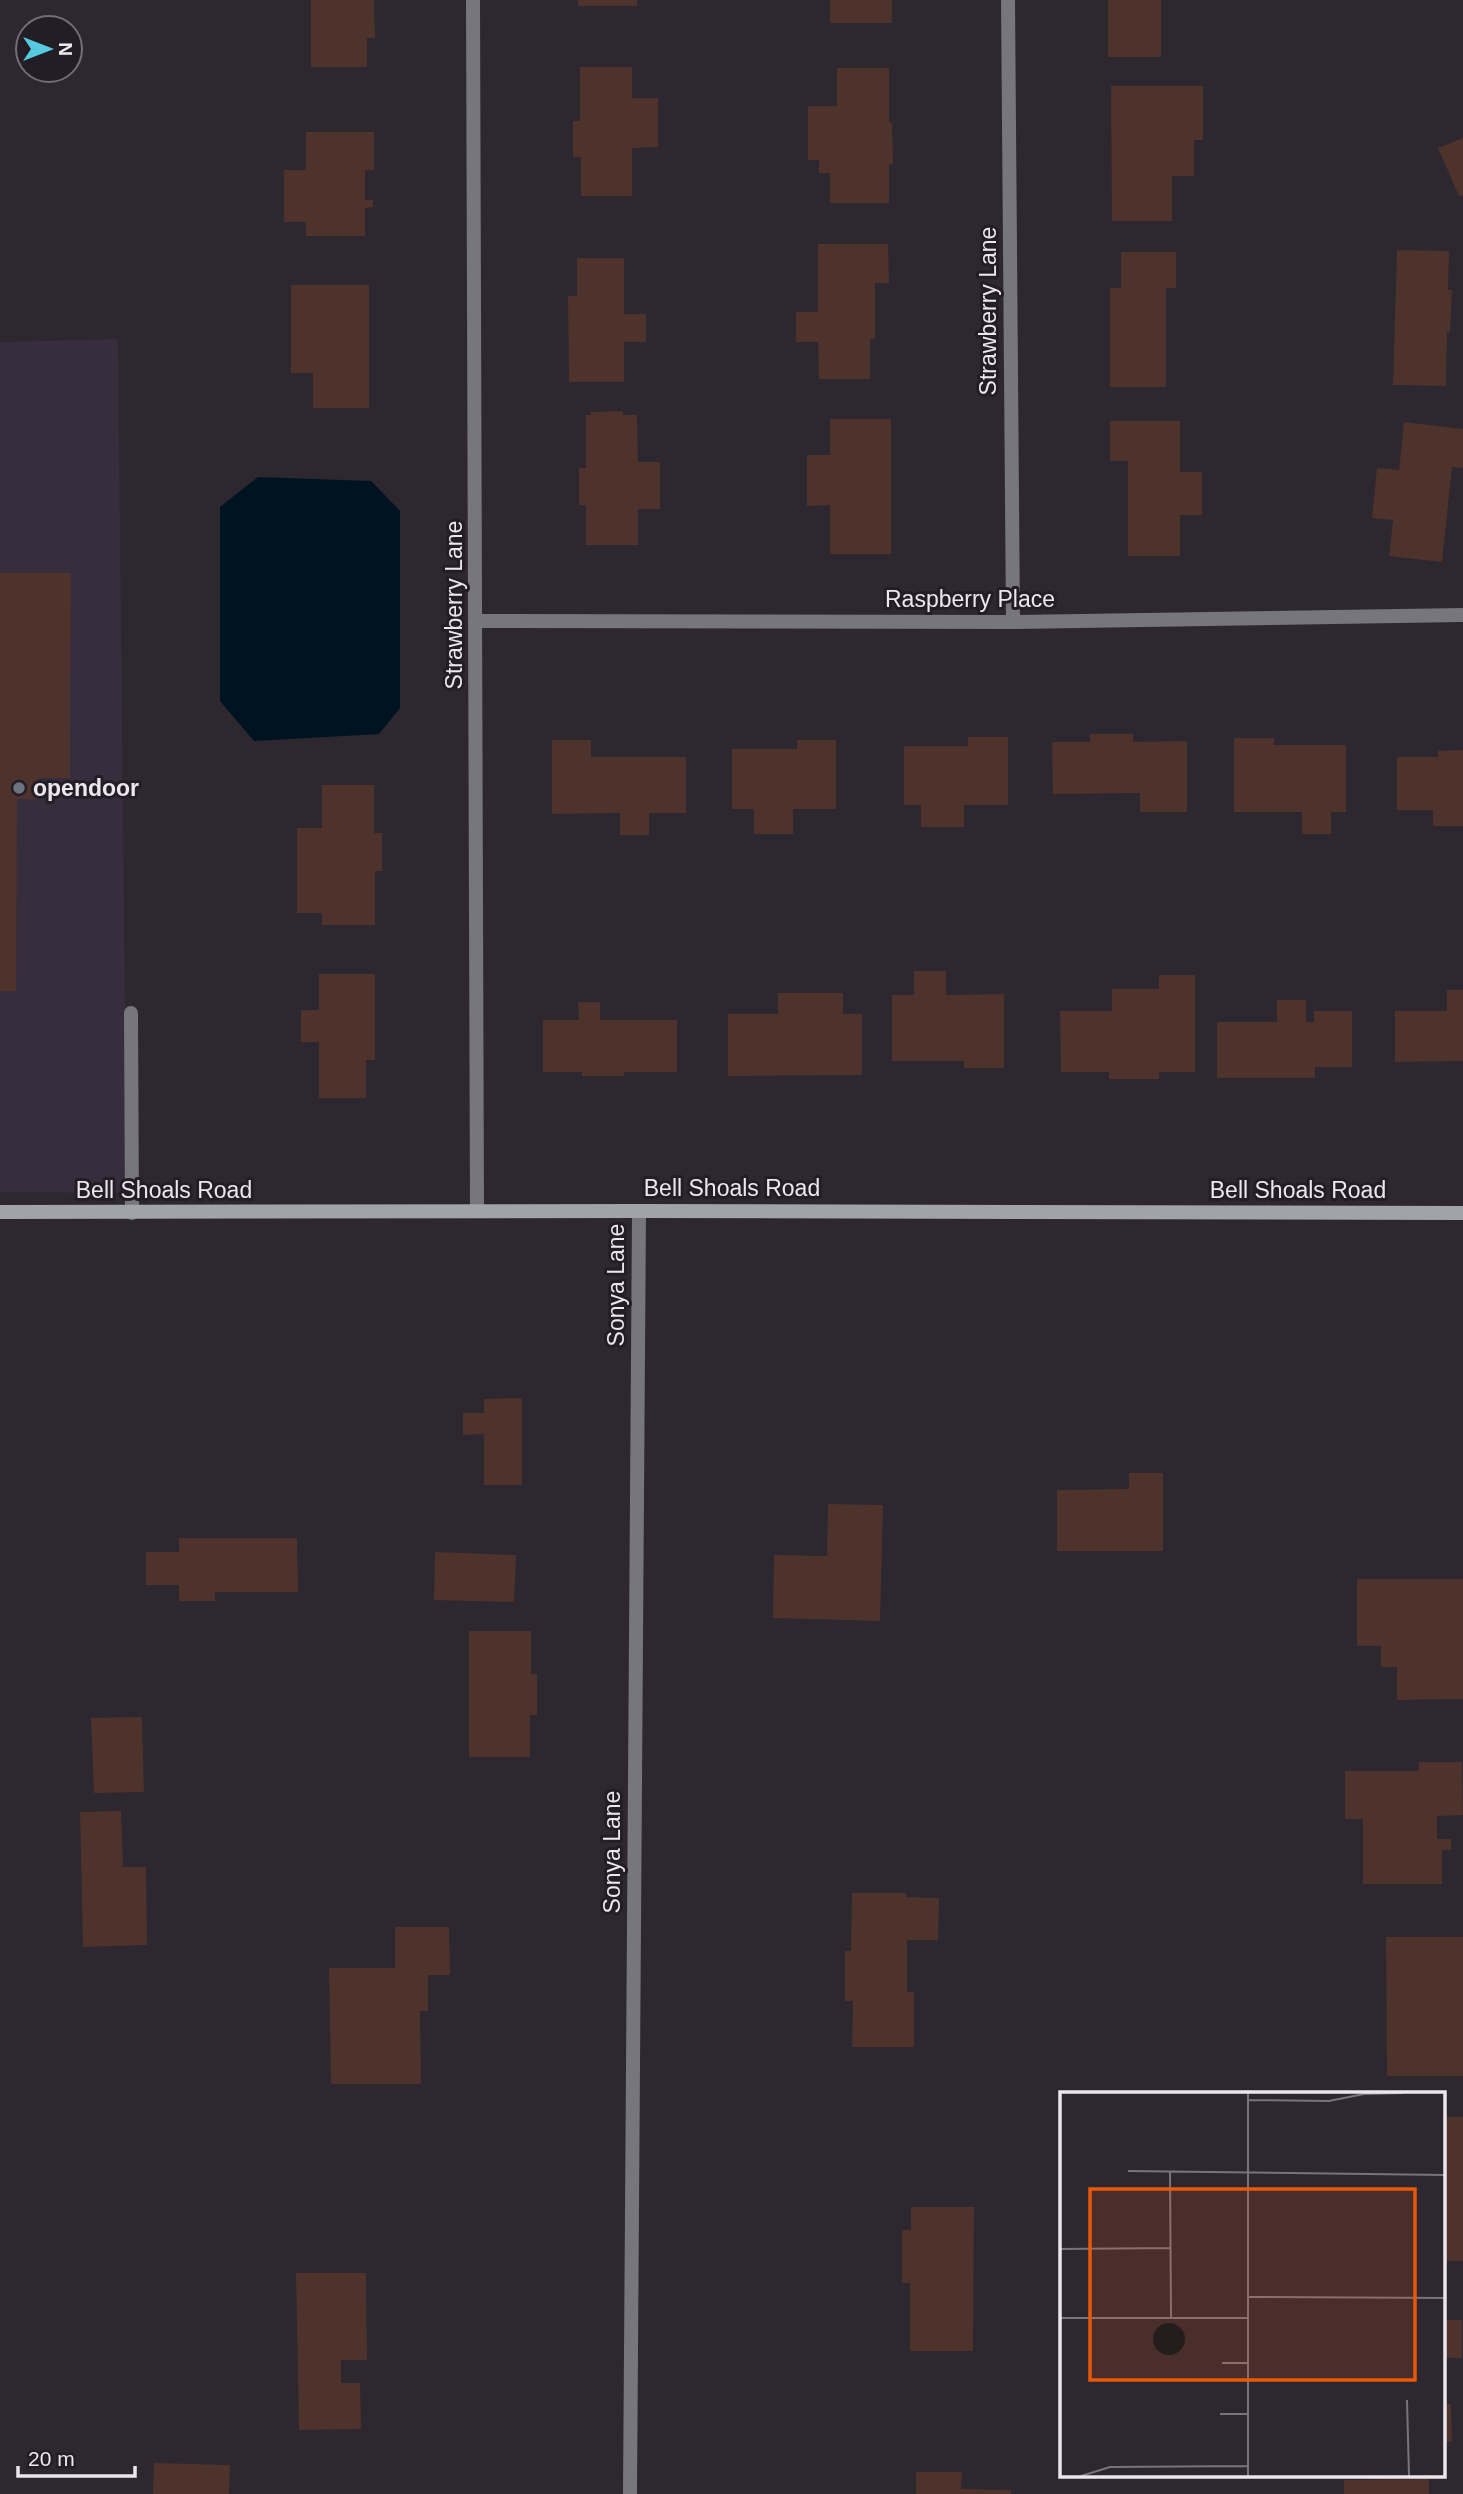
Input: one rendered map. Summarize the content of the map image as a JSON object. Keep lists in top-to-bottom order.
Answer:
{
  "streets": {
    "main road": ["Bell Shoals Road"],
    "street": ["Strawberry Lane", "Raspberry Place", "Sonya Lane"]
  },
  "crossings": [
    ["Strawberry Lane", "Raspberry Place"],
    ["Strawberry Lane", "Bell Shoals Road"],
    ["Bell Shoals Road", "Sonya Lane"]
  ],
  "places": ["opendoor"],
  "scale_bar": "20 m",
  "north": "right"
}
